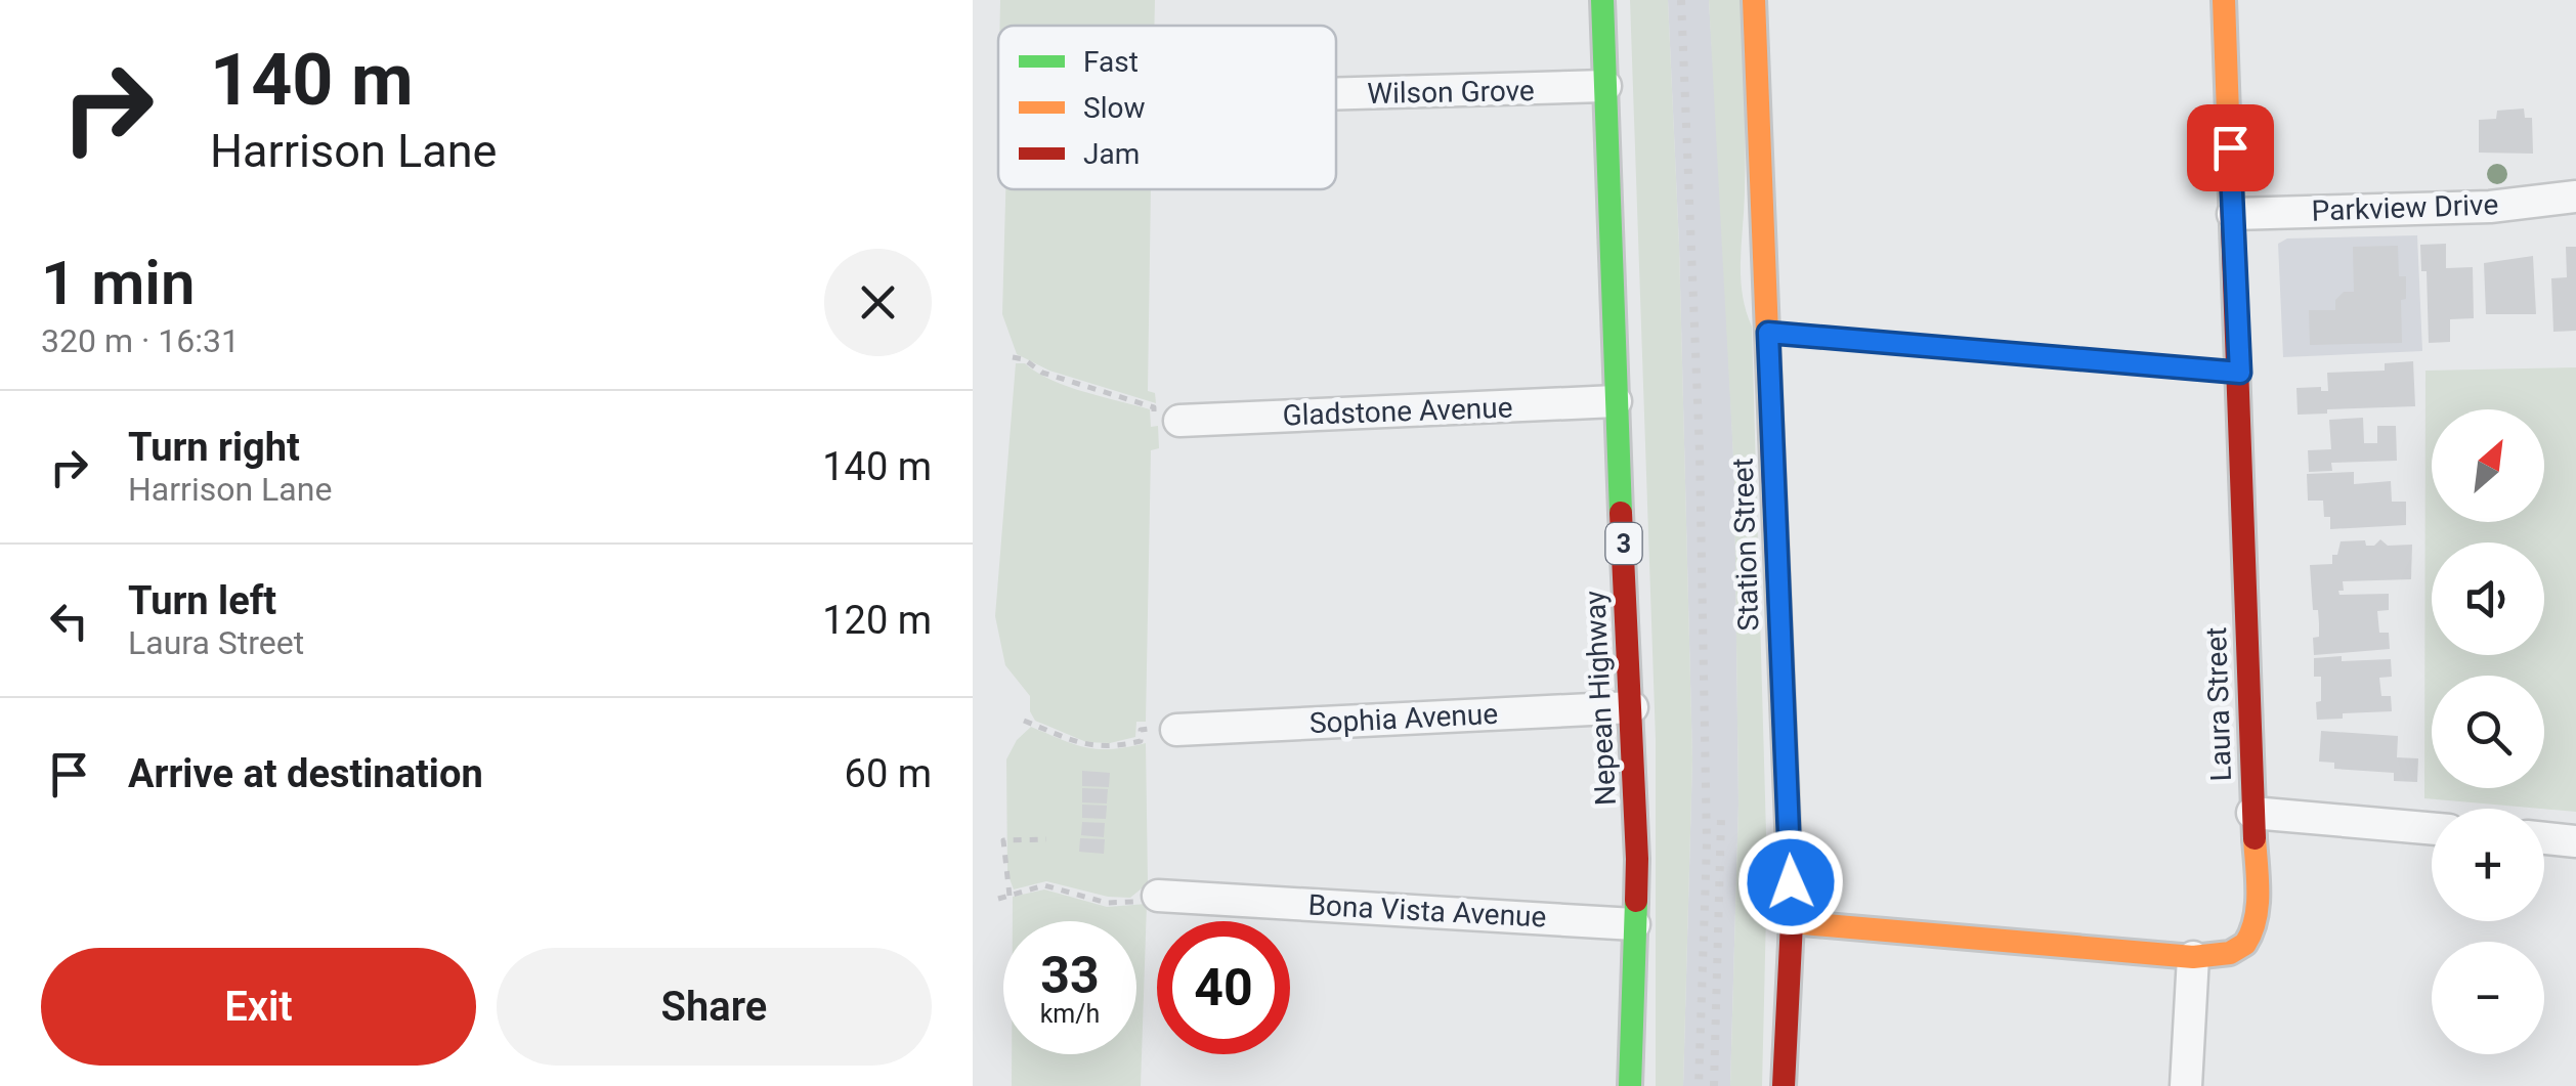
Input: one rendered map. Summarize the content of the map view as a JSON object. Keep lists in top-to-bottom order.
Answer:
{
  "streets": {
    "main road": [
      "3",
      "Station Street",
      "Nepean Highway",
      "Laura Street"
    ],
    "street": [
      "Wilson Grove",
      "Parkview Drive",
      "Gladstone Avenue",
      "Sophia Avenue",
      "Bona Vista Avenue"
    ]
  },
  "crossings": [
    ["Wilson Grove", "Nepean Highway"],
    ["Parkview Drive", "Laura Street"],
    ["Gladstone Avenue", "Nepean Highway"],
    ["Station Street", "Laura Street"],
    ["Nepean Highway", "Sophia Avenue"],
    ["Nepean Highway", "Bona Vista Avenue"]
  ],
  "legend": ["Fast", "Slow", "Jam"],
  "north": "top right",
  "page": {
    "turn": ["140 m", "Harrison Lane"],
    "heading": ["1 min", "320 m · 16:31"],
    "list": [
      {
        "name": "Turn right",
        "note": "Harrison Lane",
        "value": "140 m"
      },
      {
        "name": "Turn left",
        "note": "Laura Street",
        "value": "120 m"
      },
      {
        "name": "Arrive at destination",
        "value": "60 m"
      }
    ],
    "map_buttons": ["+", "−"],
    "speed": "33 km/h",
    "limit": "40",
    "buttons": ["Exit", "Share"]
  }
}
